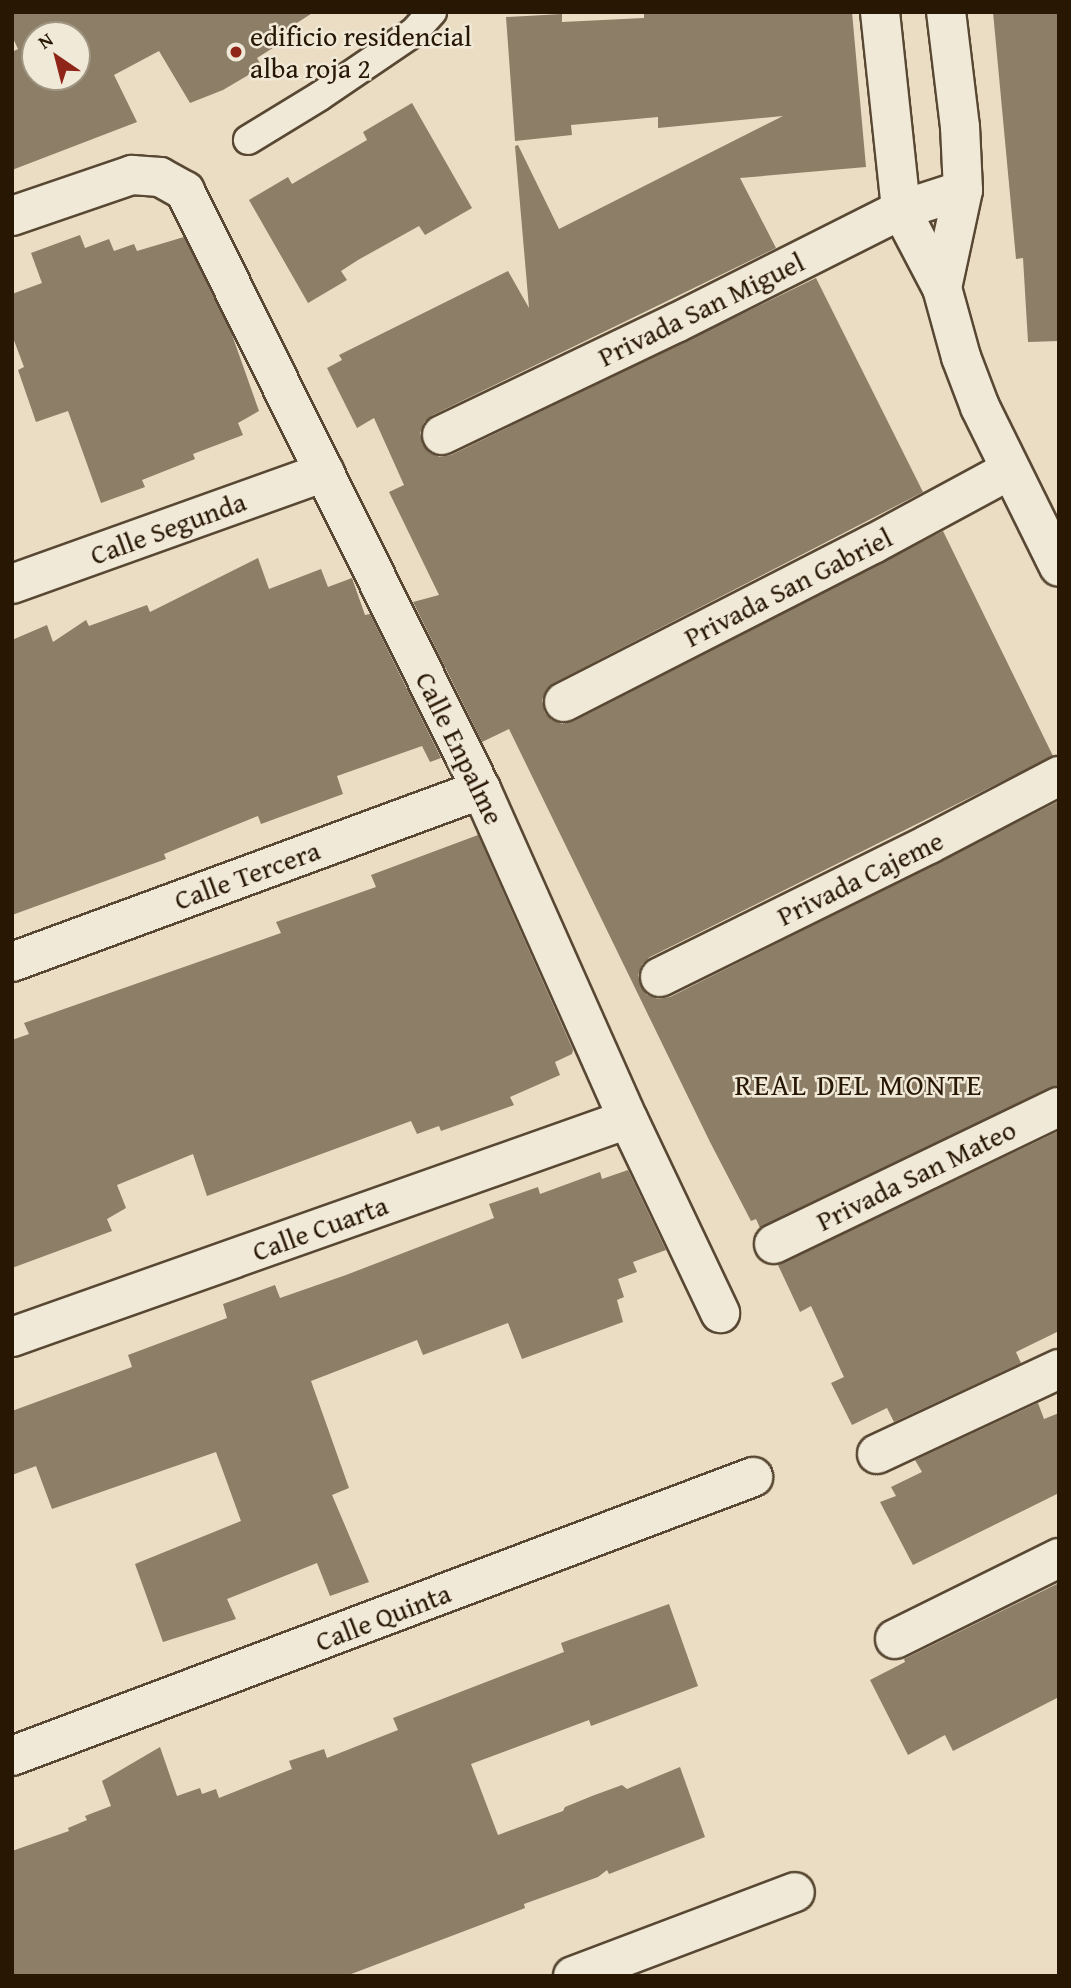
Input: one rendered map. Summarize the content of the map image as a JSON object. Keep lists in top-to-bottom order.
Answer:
{
  "streets": {
    "street": [
      "Privada San Miguel",
      "Calle Segunda",
      "Privada San Gabriel",
      "Calle Enpalme",
      "Calle Tercera",
      "Privada Cajeme",
      "Privada San Mateo",
      "Calle Cuarta",
      "Calle Quinta"
    ]
  },
  "crossings": [
    ["Calle Segunda", "Calle Enpalme"],
    ["Calle Enpalme", "Calle Tercera"],
    ["Calle Enpalme", "Calle Cuarta"]
  ],
  "districts": ["REAL DEL MONTE"],
  "places": ["edificio residencial alba roja 2"],
  "north": "top left"
}
